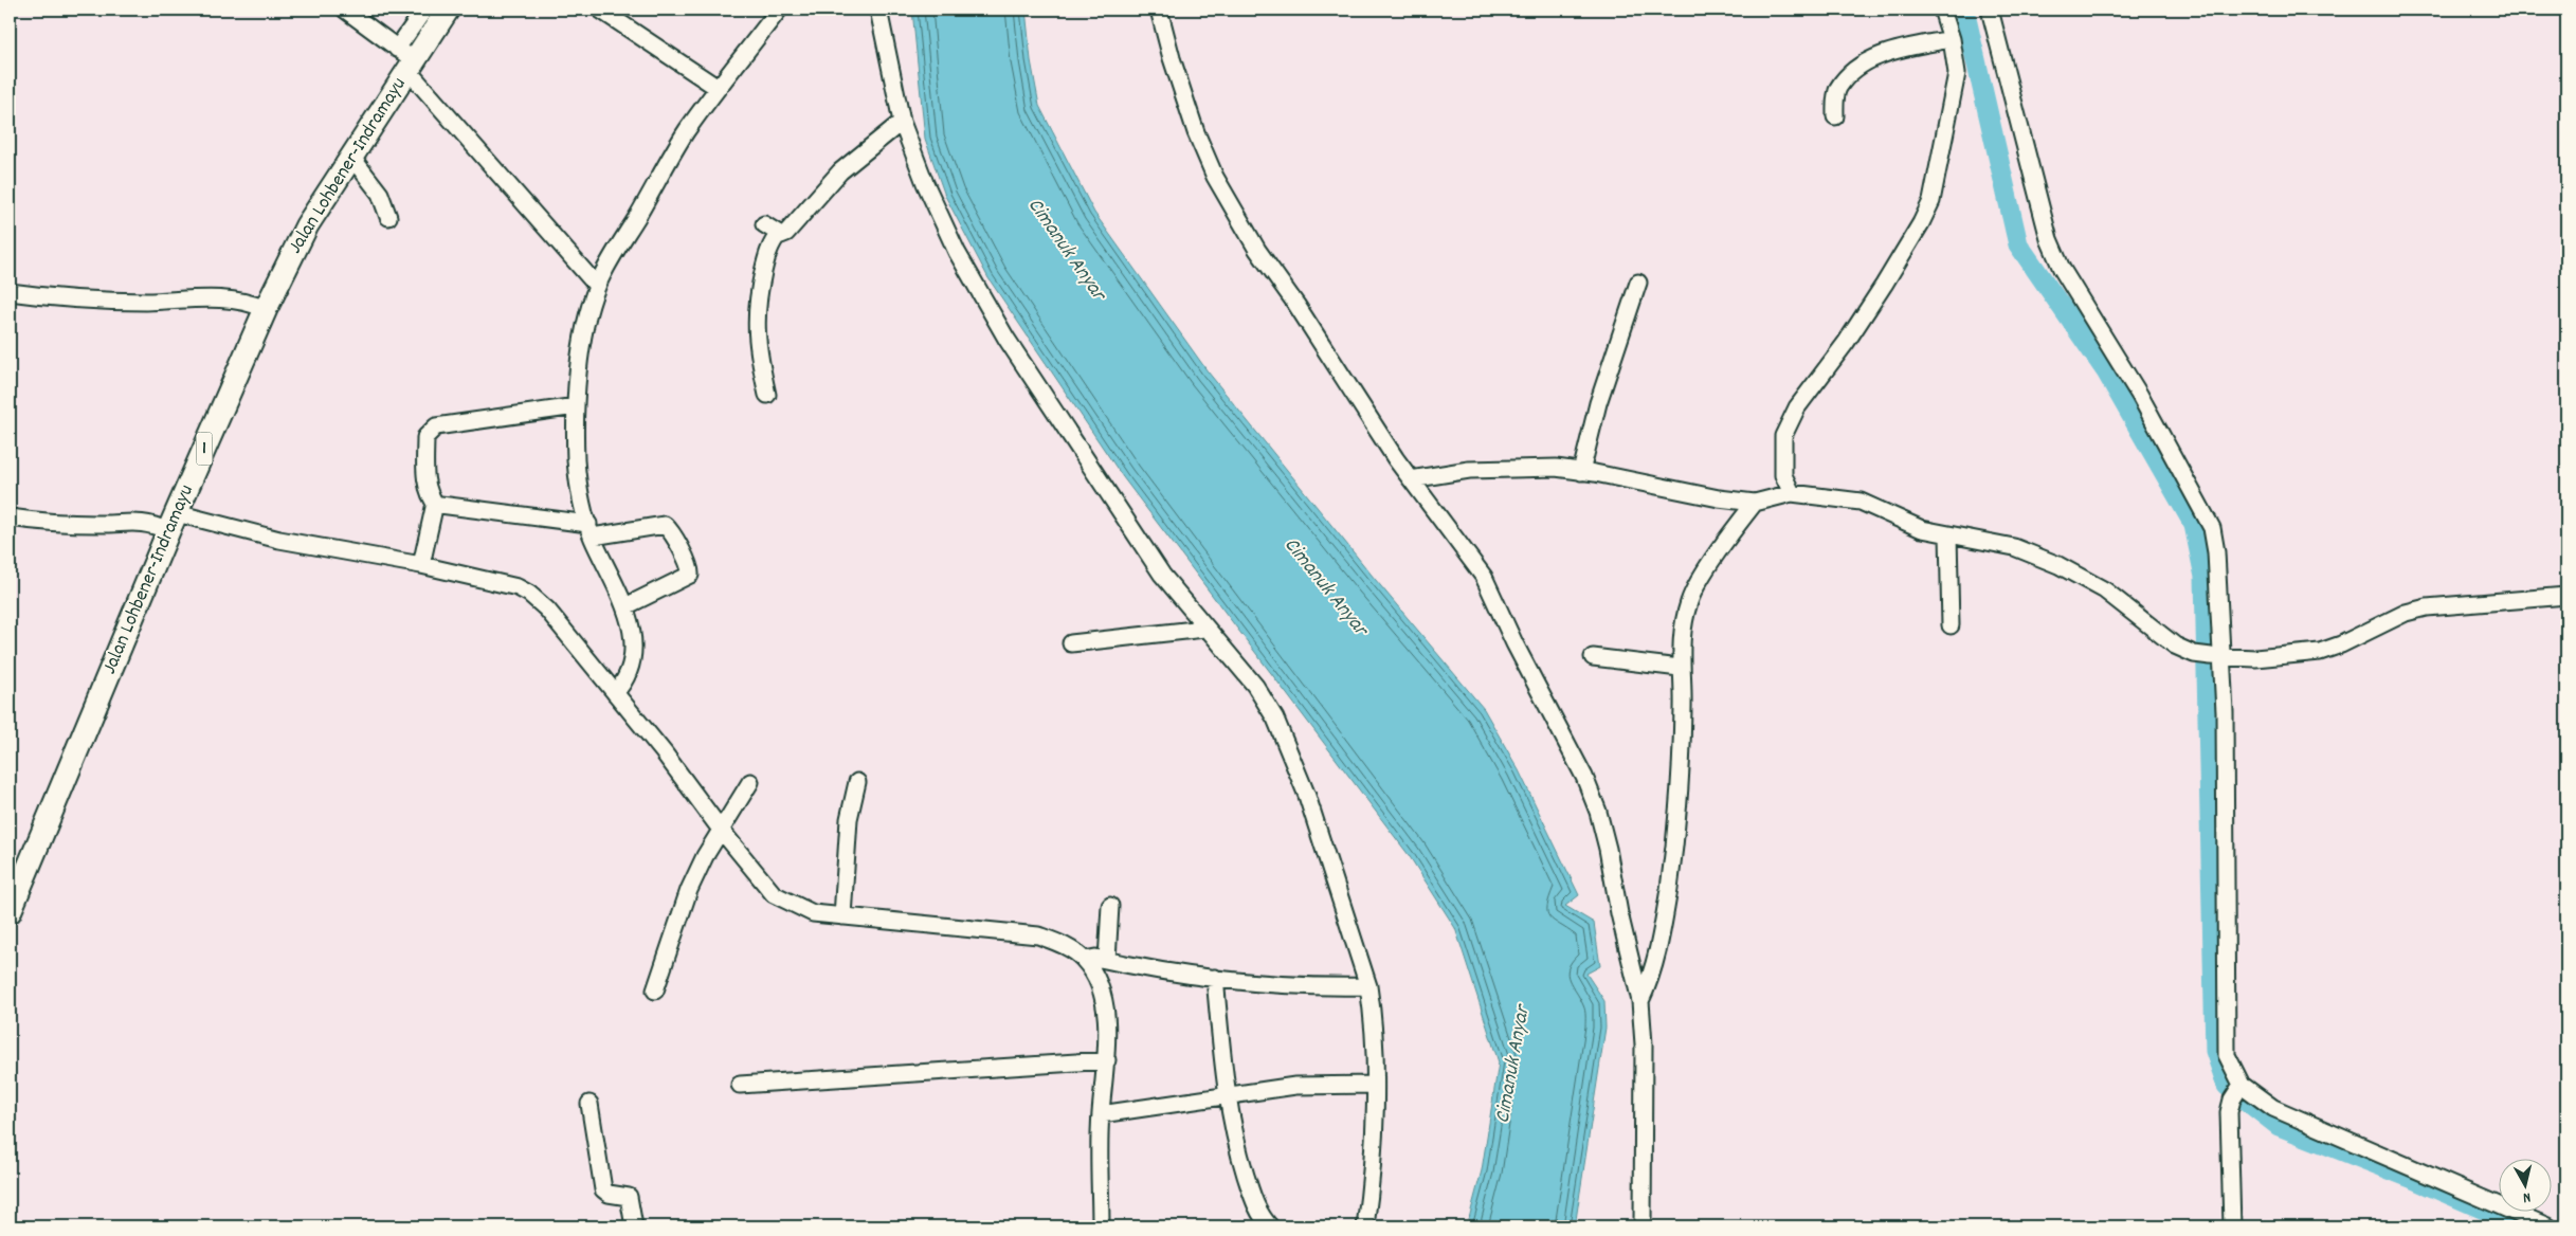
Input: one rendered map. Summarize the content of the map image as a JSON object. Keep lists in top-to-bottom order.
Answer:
{
  "streets": {
    "highway": ["Jalan Lohbener-Indramayu", "1"]
  },
  "water": ["Cimanuk Anyar"],
  "north": "bottom"
}
